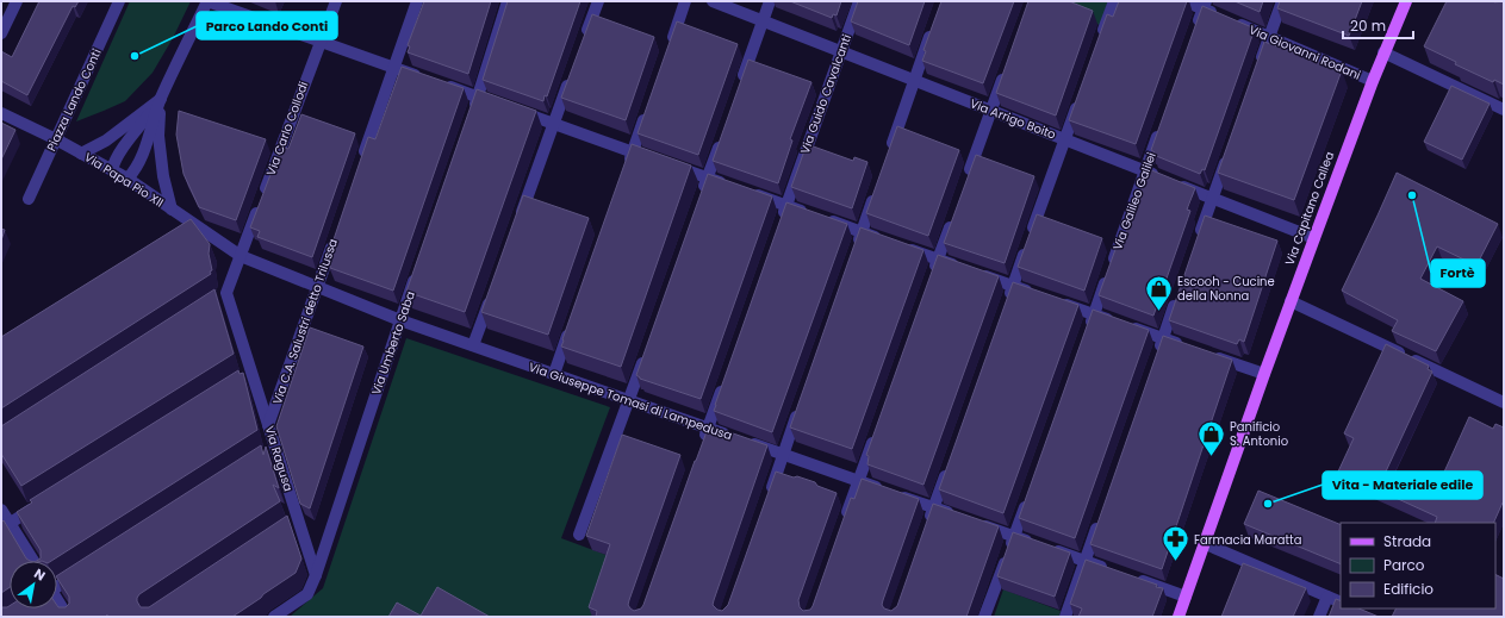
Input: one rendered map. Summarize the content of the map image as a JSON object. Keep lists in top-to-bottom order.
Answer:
{
  "streets": {
    "main road": ["Via Capitano Callea"],
    "street": [
      "Via Giovanni Rodani",
      "Via Guido Cavalcanti",
      "Piazza Lando Conti",
      "Via Arrigo Boito",
      "Via Carlo Collodi",
      "Via Papa Pio XII",
      "Via Galileo Galilei",
      "Via C.A. Salustri detto Trilussa",
      "Via Umberto Saba",
      "Via Giuseppe Tomasi di Lampedusa",
      "Via Ragusa"
    ]
  },
  "crossings": [
    ["Via Giovanni Rodani", "Via Capitano Callea"],
    ["Via Guido Cavalcanti", "Via Arrigo Boito"],
    ["Piazza Lando Conti", "Via Papa Pio XII"],
    ["Via Arrigo Boito", "Via Galileo Galilei"],
    ["Via Arrigo Boito", "Via Capitano Callea"],
    ["Via Carlo Collodi", "Via Papa Pio XII"],
    ["Via Carlo Collodi", "Via Giuseppe Tomasi di Lampedusa"],
    ["Via Carlo Collodi", "Via Ragusa"],
    ["Via Papa Pio XII", "Via Giuseppe Tomasi di Lampedusa"],
    ["Via Papa Pio XII", "Via Ragusa"],
    ["Via C.A. Salustri detto Trilussa", "Via Giuseppe Tomasi di Lampedusa"],
    ["Via C.A. Salustri detto Trilussa", "Via Ragusa"],
    ["Via Umberto Saba", "Via Giuseppe Tomasi di Lampedusa"],
    ["Via Umberto Saba", "Via Ragusa"],
    ["Via Giuseppe Tomasi di Lampedusa", "Via Ragusa"]
  ],
  "places": {
    "other": ["Parco Lando Conti", "Fortè", "Vita - Materiale edile"],
    "shop": ["Escooh - Cucine della Nonna", "Panificio S. Antonio"],
    "pharmacy": ["Farmacia Maratta"]
  },
  "legend": ["Strada", "Parco", "Edificio"],
  "scale_bar": "20 m",
  "north": "top right"
}
